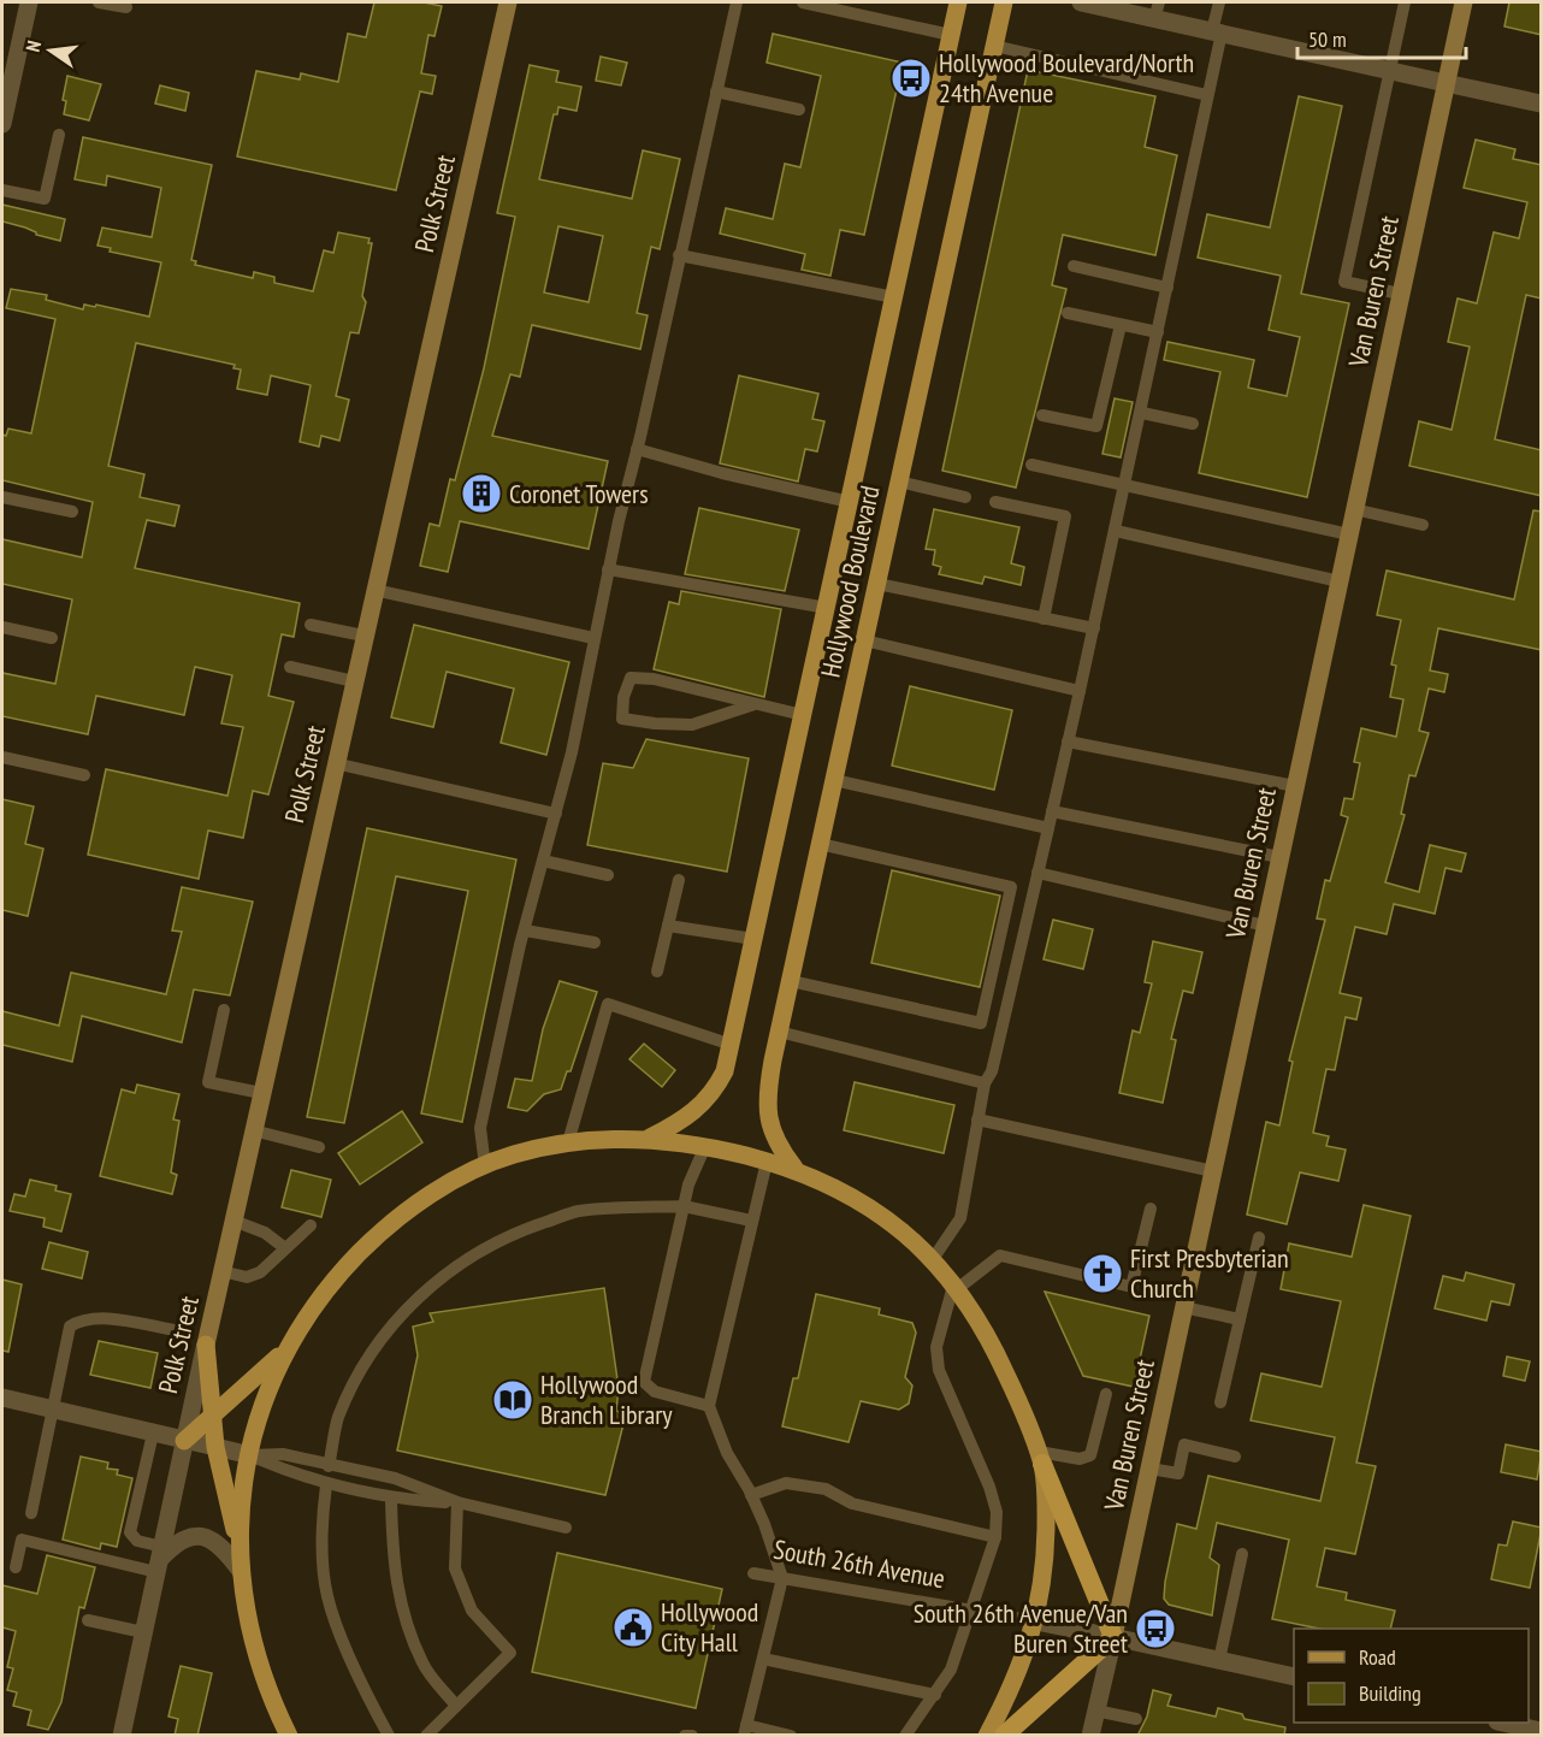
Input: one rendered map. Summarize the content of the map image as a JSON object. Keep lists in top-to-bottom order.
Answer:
{
  "streets": {
    "main road": ["Polk Street", "Van Buren Street", "Hollywood Boulevard"],
    "street": ["South 26th Avenue"]
  },
  "crossings": [
    ["Van Buren Street", "South 26th Avenue"]
  ],
  "places": {
    "bus stop": ["Hollywood Boulevard/North 24th Avenue", "South 26th Avenue/Van Buren Street"],
    "building": ["Coronet Towers"],
    "church": ["First Presbyterian Church"],
    "library": ["Hollywood Branch Library"],
    "public building": ["Hollywood City Hall"]
  },
  "legend": ["Road", "Building"],
  "scale_bar": "50 m",
  "north": "left"
}
